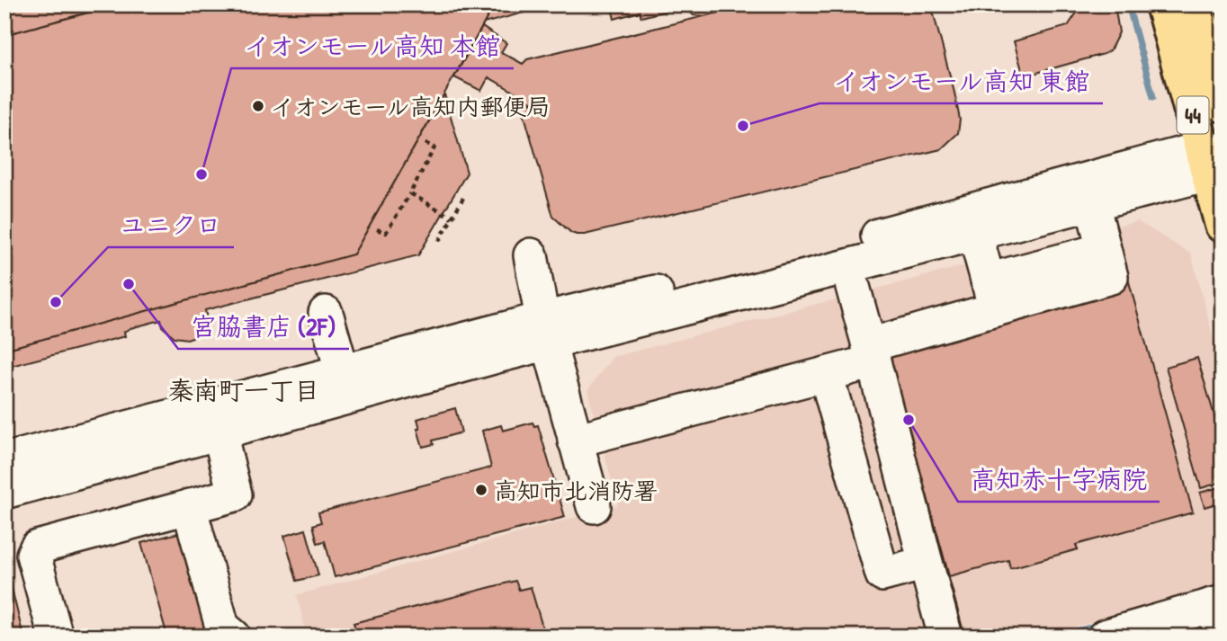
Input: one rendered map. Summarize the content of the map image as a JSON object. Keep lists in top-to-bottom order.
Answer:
{
  "streets": {
    "main road": ["44"]
  },
  "districts": ["秦南町一丁目"],
  "places": [
    "イオンモール高知内郵便局",
    "イオンモール高知 東館",
    "イオンモール高知 本館",
    "宮脇書店 (2F)",
    "ユニクロ",
    "高知赤十字病院",
    "高知市北消防署"
  ]
}
